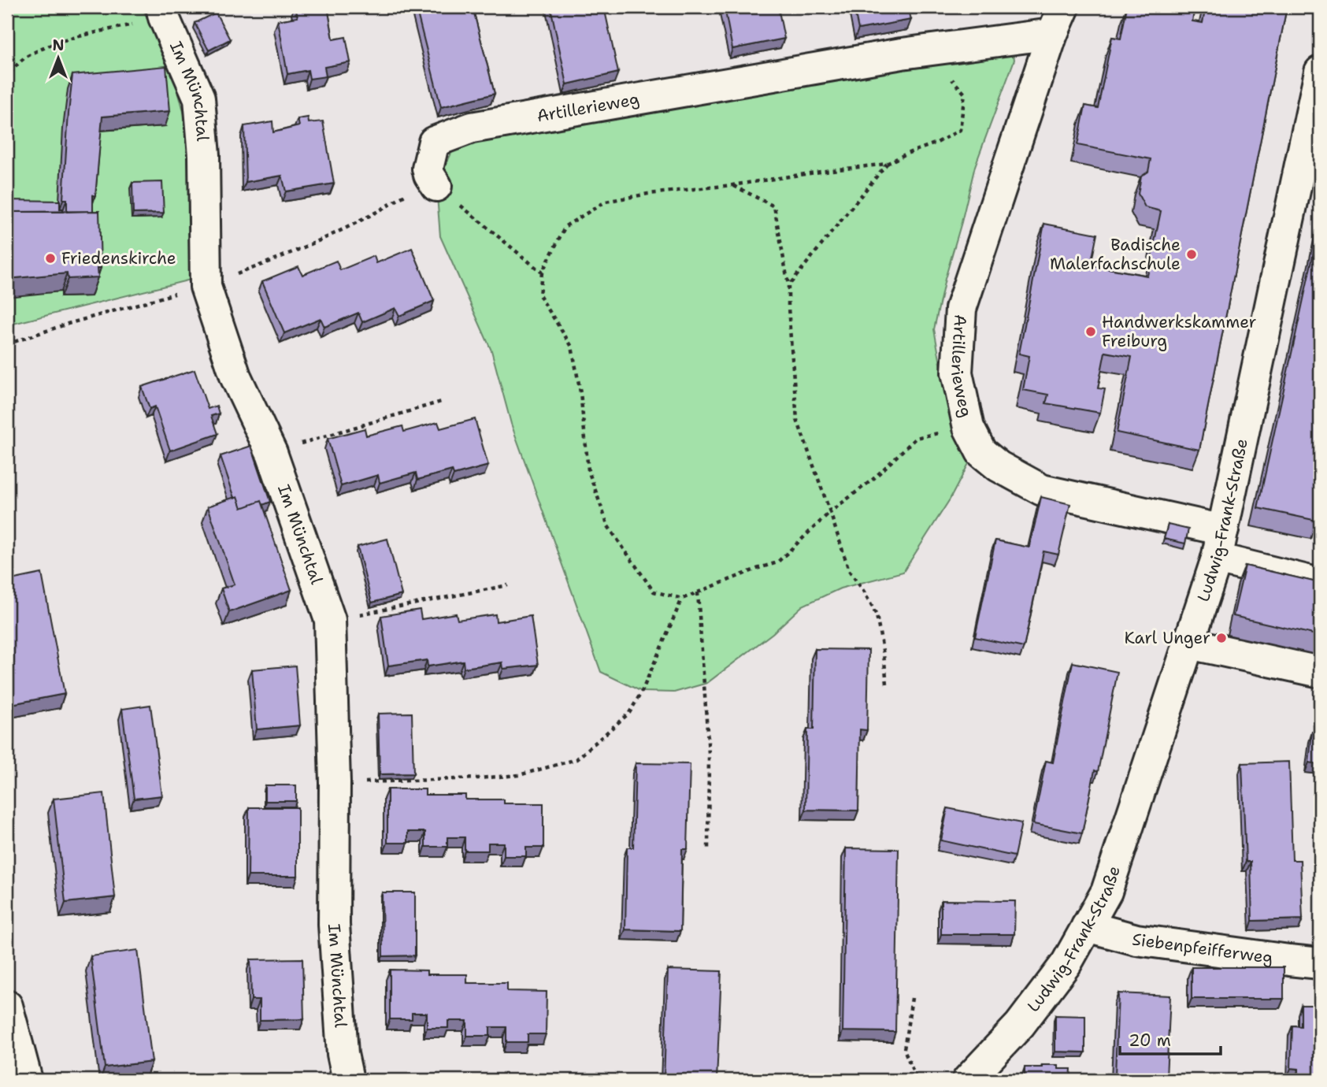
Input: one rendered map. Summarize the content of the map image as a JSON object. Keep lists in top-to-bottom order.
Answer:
{
  "streets": {
    "street": [
      "Im Münchtal",
      "Artillerieweg",
      "Ludwig-Frank-Straße",
      "Siebenpfeifferweg"
    ]
  },
  "crossings": [
    ["Artillerieweg", "Ludwig-Frank-Straße"],
    ["Ludwig-Frank-Straße", "Siebenpfeifferweg"]
  ],
  "places": [
    "Badische Malerfachschule",
    "Friedenskirche",
    "Handwerkskammer Freiburg",
    "Karl Unger"
  ],
  "scale_bar": "20 m",
  "north": "top"
}
